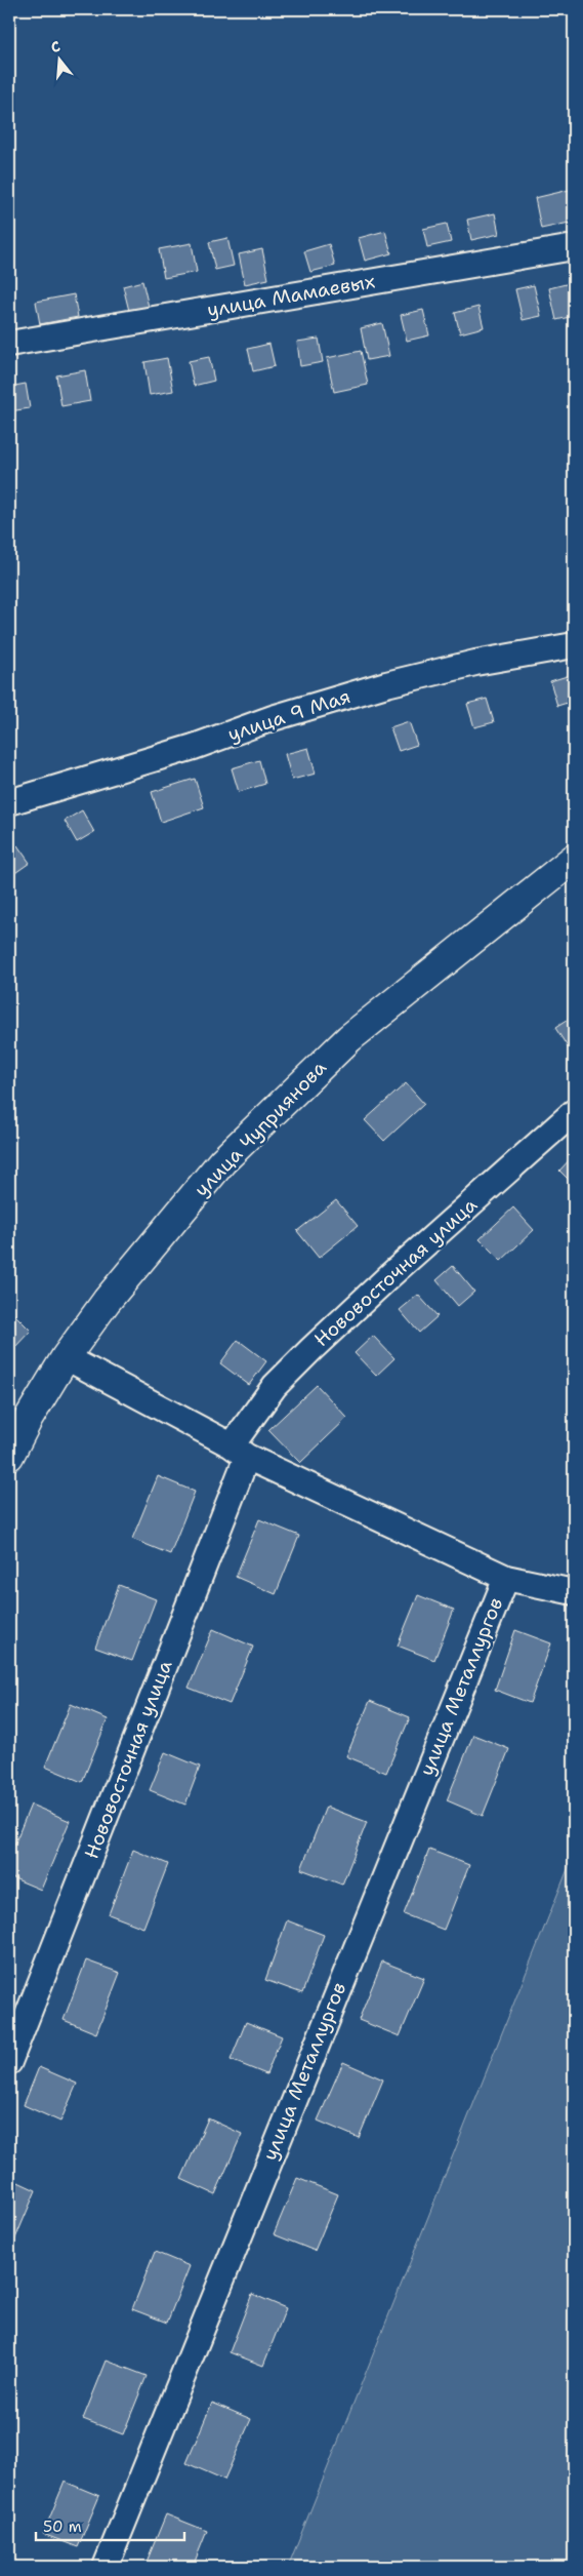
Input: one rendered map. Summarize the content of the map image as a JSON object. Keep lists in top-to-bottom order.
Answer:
{
  "streets": {
    "street": [
      "улица Мамаевых",
      "улица 9 Мая",
      "улица Чуприянова",
      "Нововосточная улица",
      "улица Металлургов"
    ]
  },
  "scale_bar": "50 m",
  "north": "top"
}
